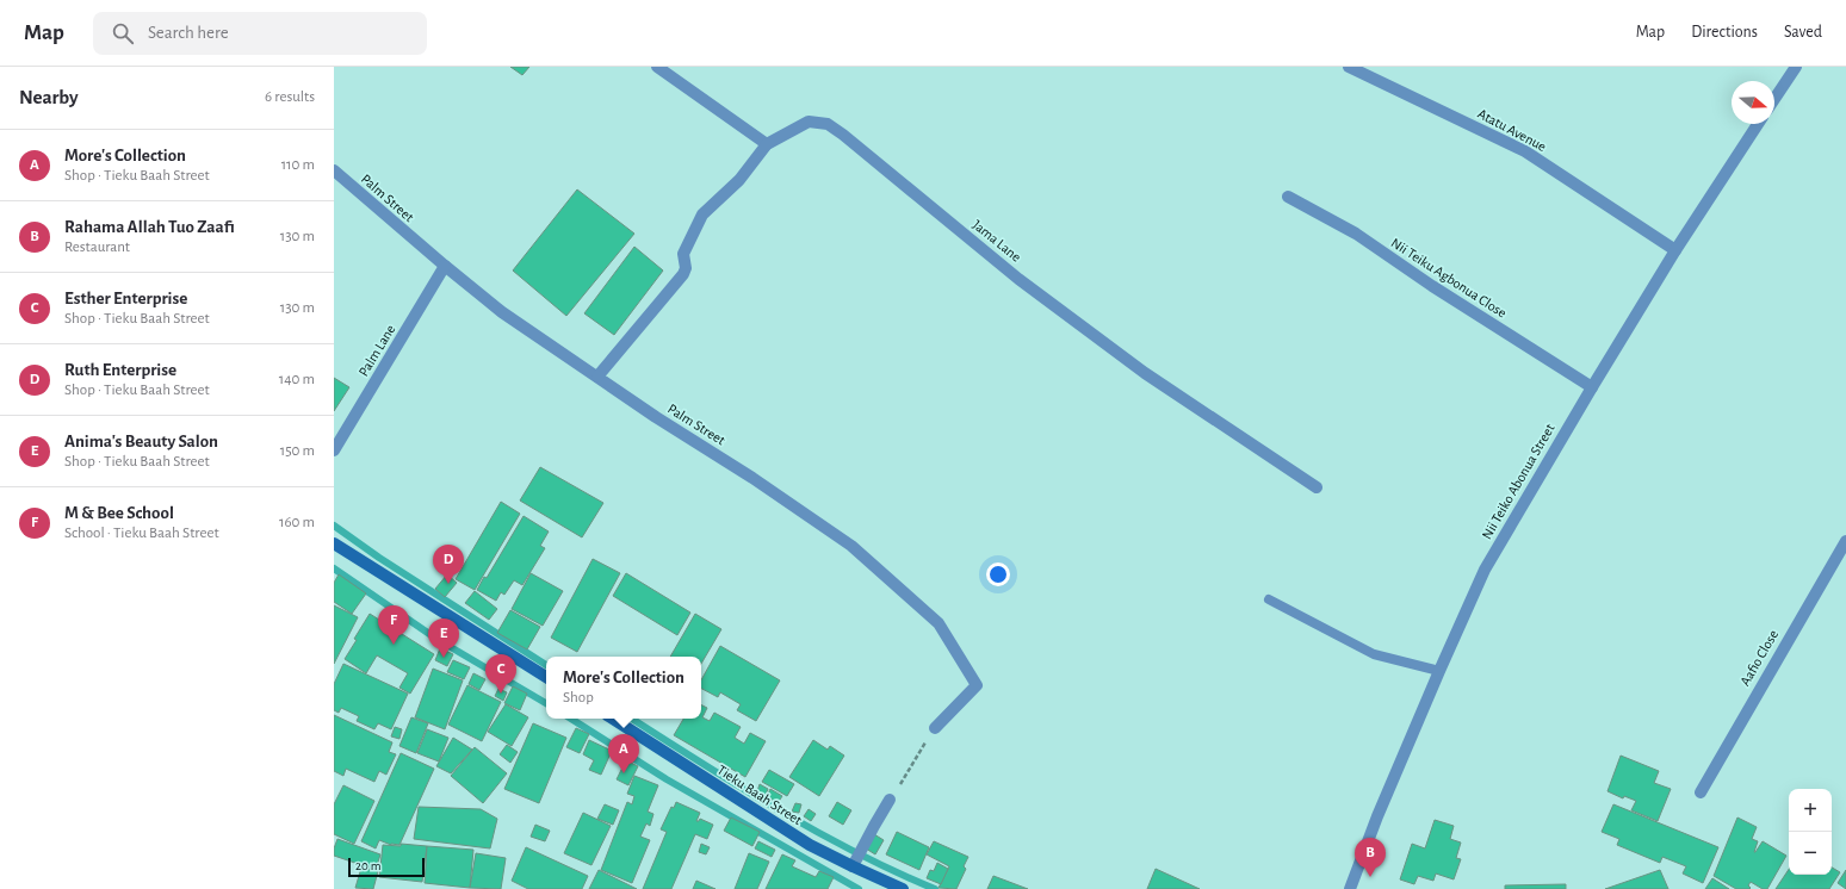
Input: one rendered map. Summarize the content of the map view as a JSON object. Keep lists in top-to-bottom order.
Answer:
{
  "streets": {
    "street": [
      "Atatu Avenue",
      "Palm Street",
      "Jama Lane",
      "Nii Teiku Agbonua Close",
      "Palm Lane",
      "Nii Teiko Abonua Street",
      "Aafio Close",
      "Tieku Baah Street"
    ]
  },
  "crossings": [
    ["Atatu Avenue", "Nii Teiko Abonua Street"],
    ["Palm Street", "Palm Lane"],
    ["Nii Teiku Agbonua Close", "Nii Teiko Abonua Street"]
  ],
  "scale_bar": "20 m",
  "north": "right",
  "page": {
    "header": "Map",
    "search": "Search here",
    "nav": ["Map", "Directions", "Saved"],
    "heading": ["Nearby", "6 results"],
    "list": [
      {
        "mark": "A",
        "name": "More's Collection",
        "note": "Shop · Tieku Baah Street",
        "value": "110 m"
      },
      {
        "mark": "B",
        "name": "Rahama Allah Tuo Zaafi",
        "note": "Restaurant",
        "value": "130 m"
      },
      {
        "mark": "C",
        "name": "Esther Enterprise",
        "note": "Shop · Tieku Baah Street",
        "value": "130 m"
      },
      {
        "mark": "D",
        "name": "Ruth Enterprise",
        "note": "Shop · Tieku Baah Street",
        "value": "140 m"
      },
      {
        "mark": "E",
        "name": "Anima's Beauty Salon",
        "note": "Shop · Tieku Baah Street",
        "value": "150 m"
      },
      {
        "mark": "F",
        "name": "M & Bee School",
        "note": "School · Tieku Baah Street",
        "value": "160 m"
      }
    ],
    "pins": [
      "D",
      "F",
      "E",
      "C",
      "A",
      "B"
    ],
    "popup": ["More's Collection", "Shop"],
    "map_buttons": ["+", "−"],
    "scale": "20 m"
  }
}
